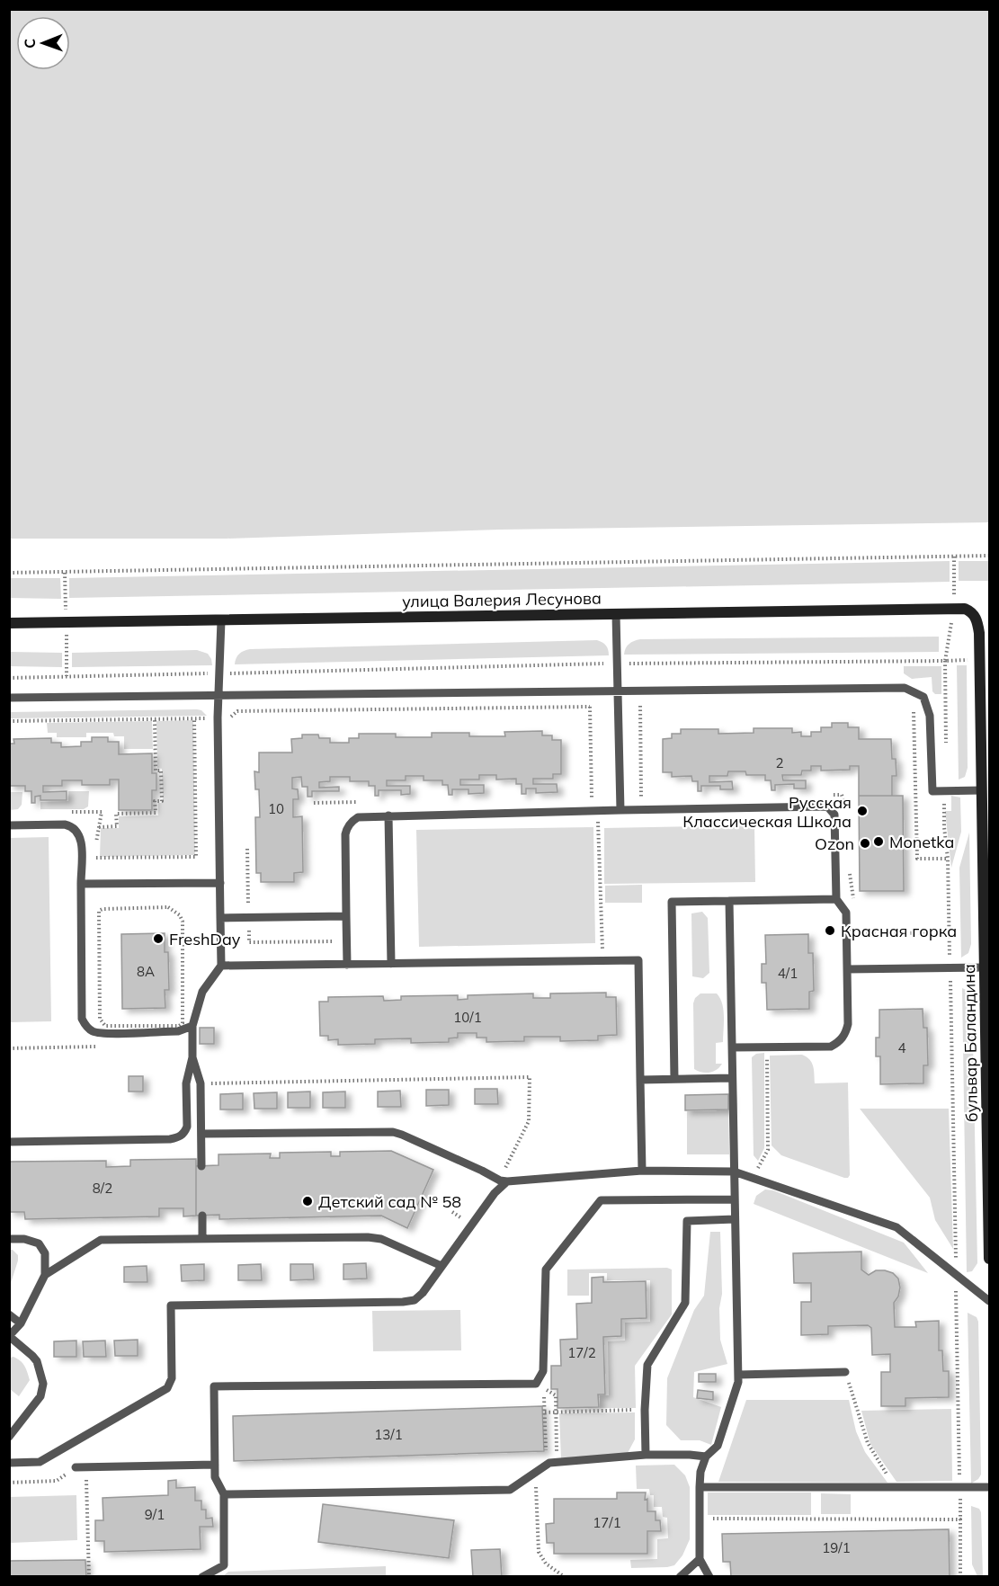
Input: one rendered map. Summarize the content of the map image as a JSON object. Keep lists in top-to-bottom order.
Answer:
{
  "streets": {
    "main road": ["улица Валерия Лесунова", "бульвар Баландина"]
  },
  "crossings": [
    ["улица Валерия Лесунова", "бульвар Баландина"]
  ],
  "places": [
    "Русская Классическая Школа",
    "Monetka",
    "Ozon",
    "Красная горка",
    "FreshDay",
    "Детский сад № 58"
  ],
  "house_numbers": [
    "2",
    "10",
    "8А",
    "4/1",
    "10/1",
    "4",
    "8/2",
    "17/2",
    "13/1",
    "9/1",
    "17/1",
    "19/1"
  ],
  "north": "left"
}
